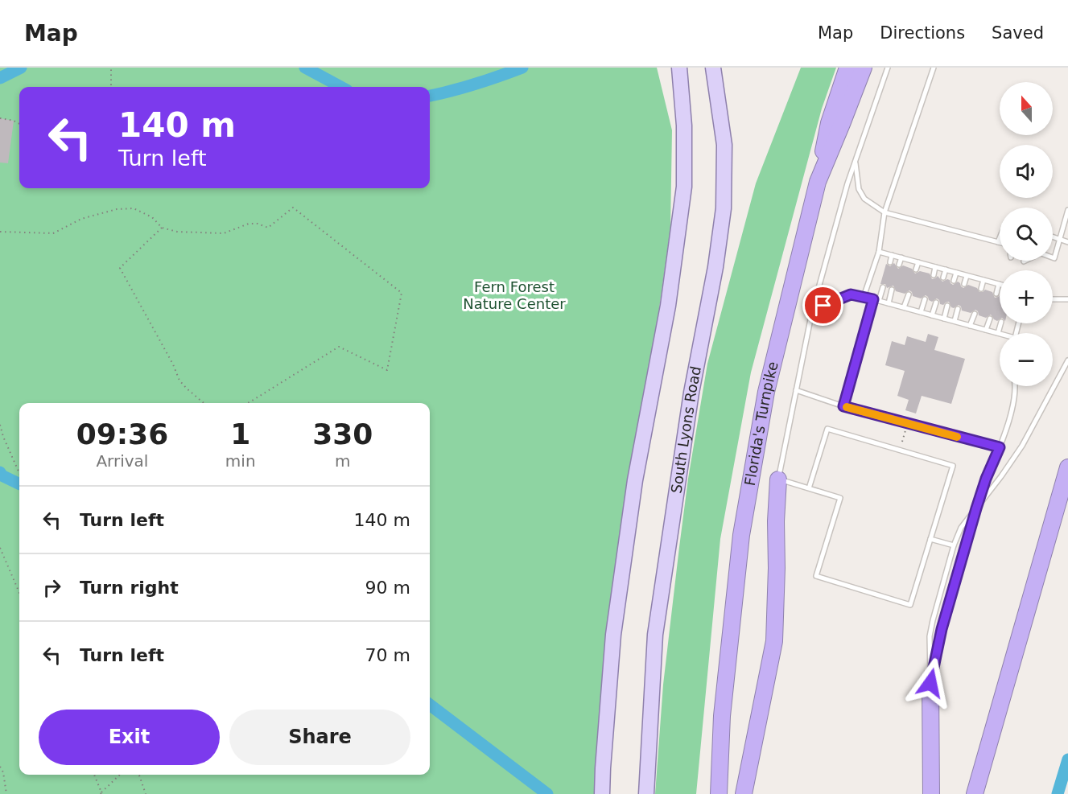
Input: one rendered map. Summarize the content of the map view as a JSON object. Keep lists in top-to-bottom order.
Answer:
{
  "streets": {
    "highway": ["Florida's Turnpike"],
    "main road": ["South Lyons Road"]
  },
  "parks": ["Fern Forest Nature Center"],
  "north": "top",
  "page": {
    "header": "Map",
    "nav": ["Map", "Directions", "Saved"],
    "map_buttons": ["+", "−"],
    "turn": ["140 m", "Turn left"],
    "eta": [
      "09:36",
      "Arrival",
      "1",
      "min",
      "330",
      "m"
    ],
    "list": [
      {
        "name": "Turn left",
        "value": "140 m"
      },
      {
        "name": "Turn right",
        "value": "90 m"
      },
      {
        "name": "Turn left",
        "value": "70 m"
      }
    ],
    "buttons": ["Exit", "Share"]
  }
}
